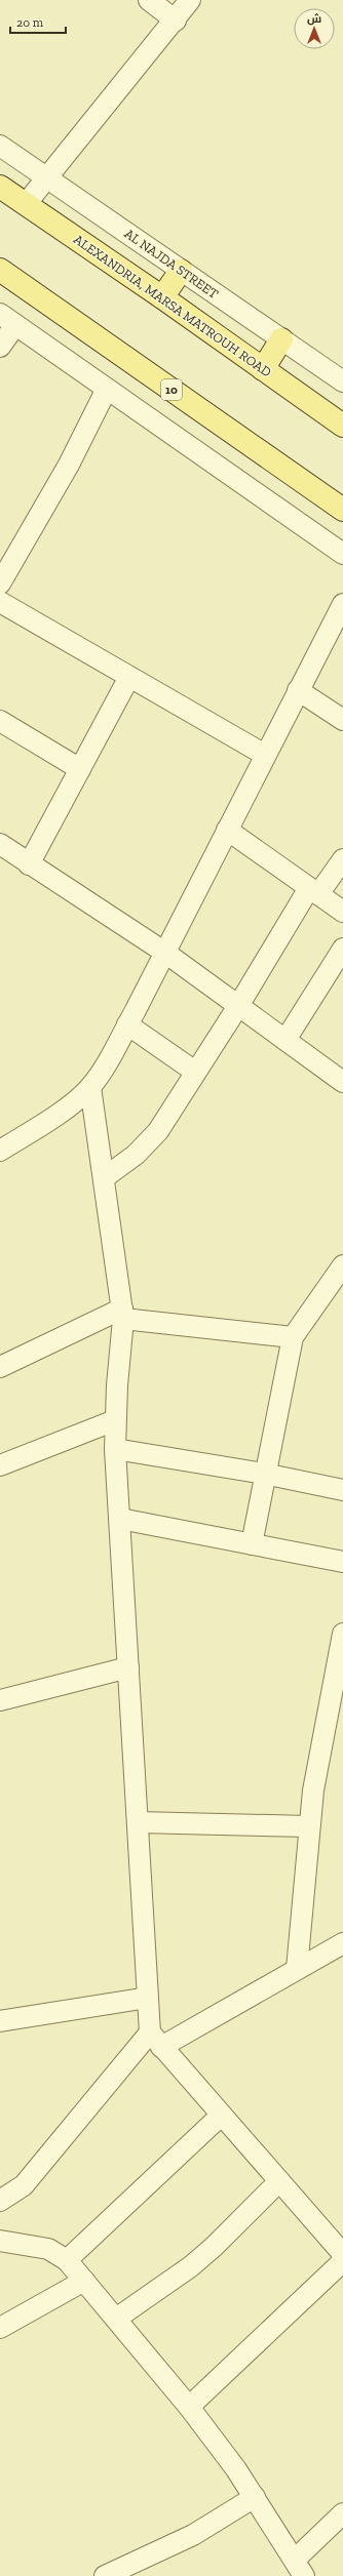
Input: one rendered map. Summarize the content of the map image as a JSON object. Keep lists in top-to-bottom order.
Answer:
{
  "streets": {
    "main road": ["ALEXANDRIA, MARSA MATROUH ROAD", "10"],
    "street": ["AL NAJDA STREET"]
  },
  "scale_bar": "20 m",
  "north": "top"
}
